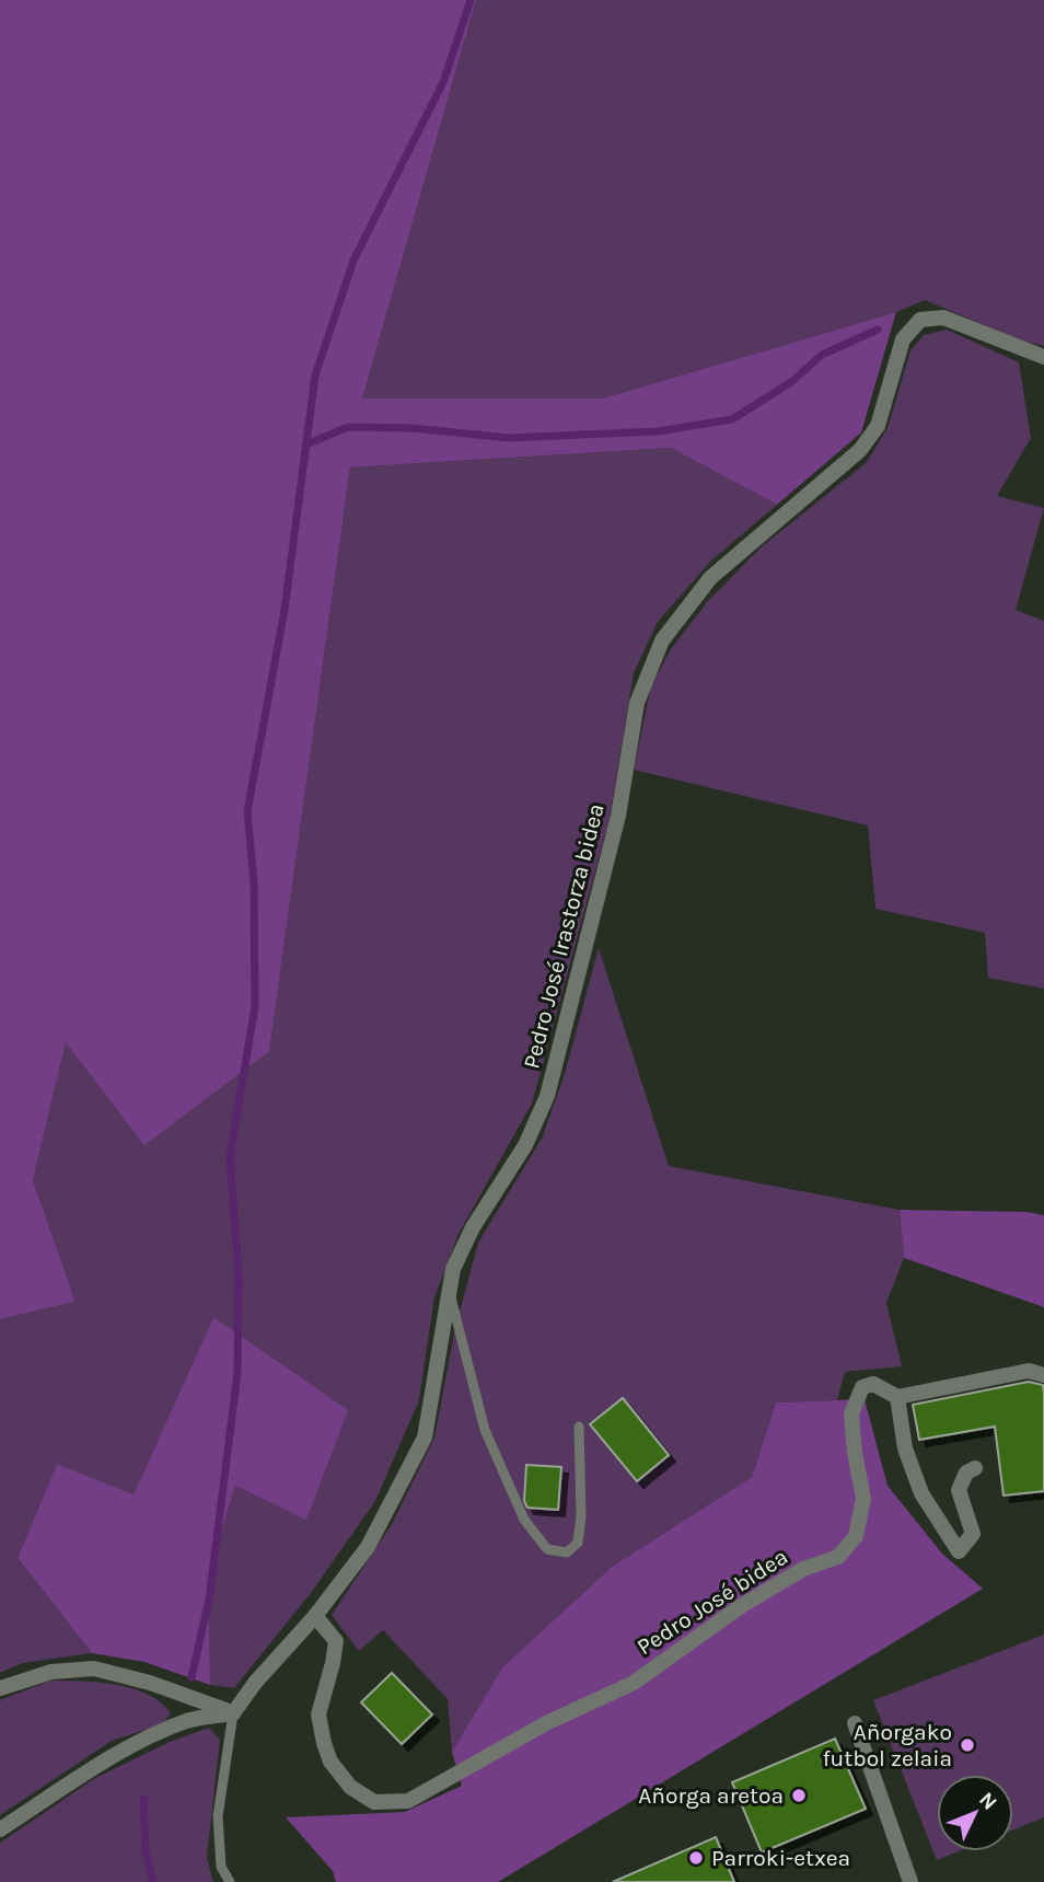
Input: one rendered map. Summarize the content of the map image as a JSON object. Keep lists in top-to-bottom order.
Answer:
{
  "streets": {
    "street": ["Pedro José Irastorza bidea", "Pedro José bidea"]
  },
  "crossings": [
    ["Pedro José Irastorza bidea", "Pedro José bidea"]
  ],
  "places": ["Añorgako futbol zelaia", "Añorga aretoa", "Parroki-etxea"],
  "north": "top right"
}
